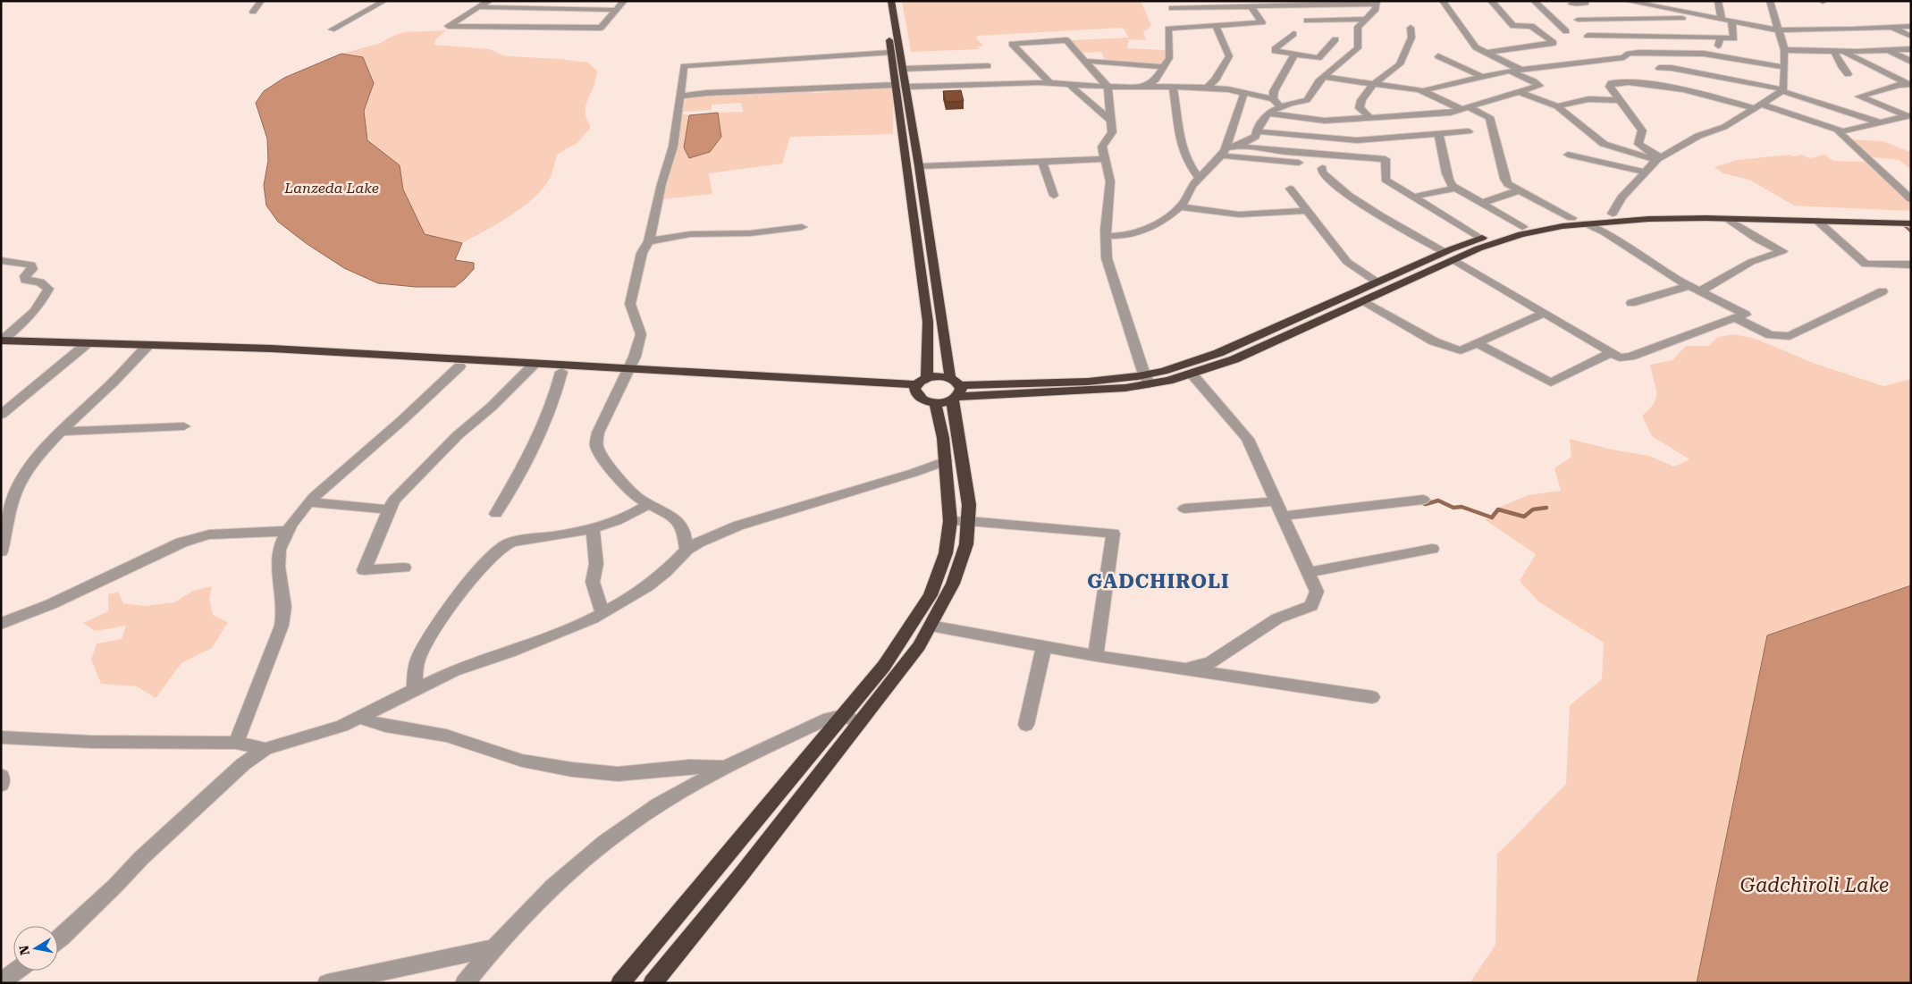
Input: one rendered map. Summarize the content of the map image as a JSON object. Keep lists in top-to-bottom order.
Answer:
{
  "districts": ["GADCHIROLI"],
  "water": ["Lanzeda Lake", "Gadchiroli Lake"],
  "north": "left"
}
